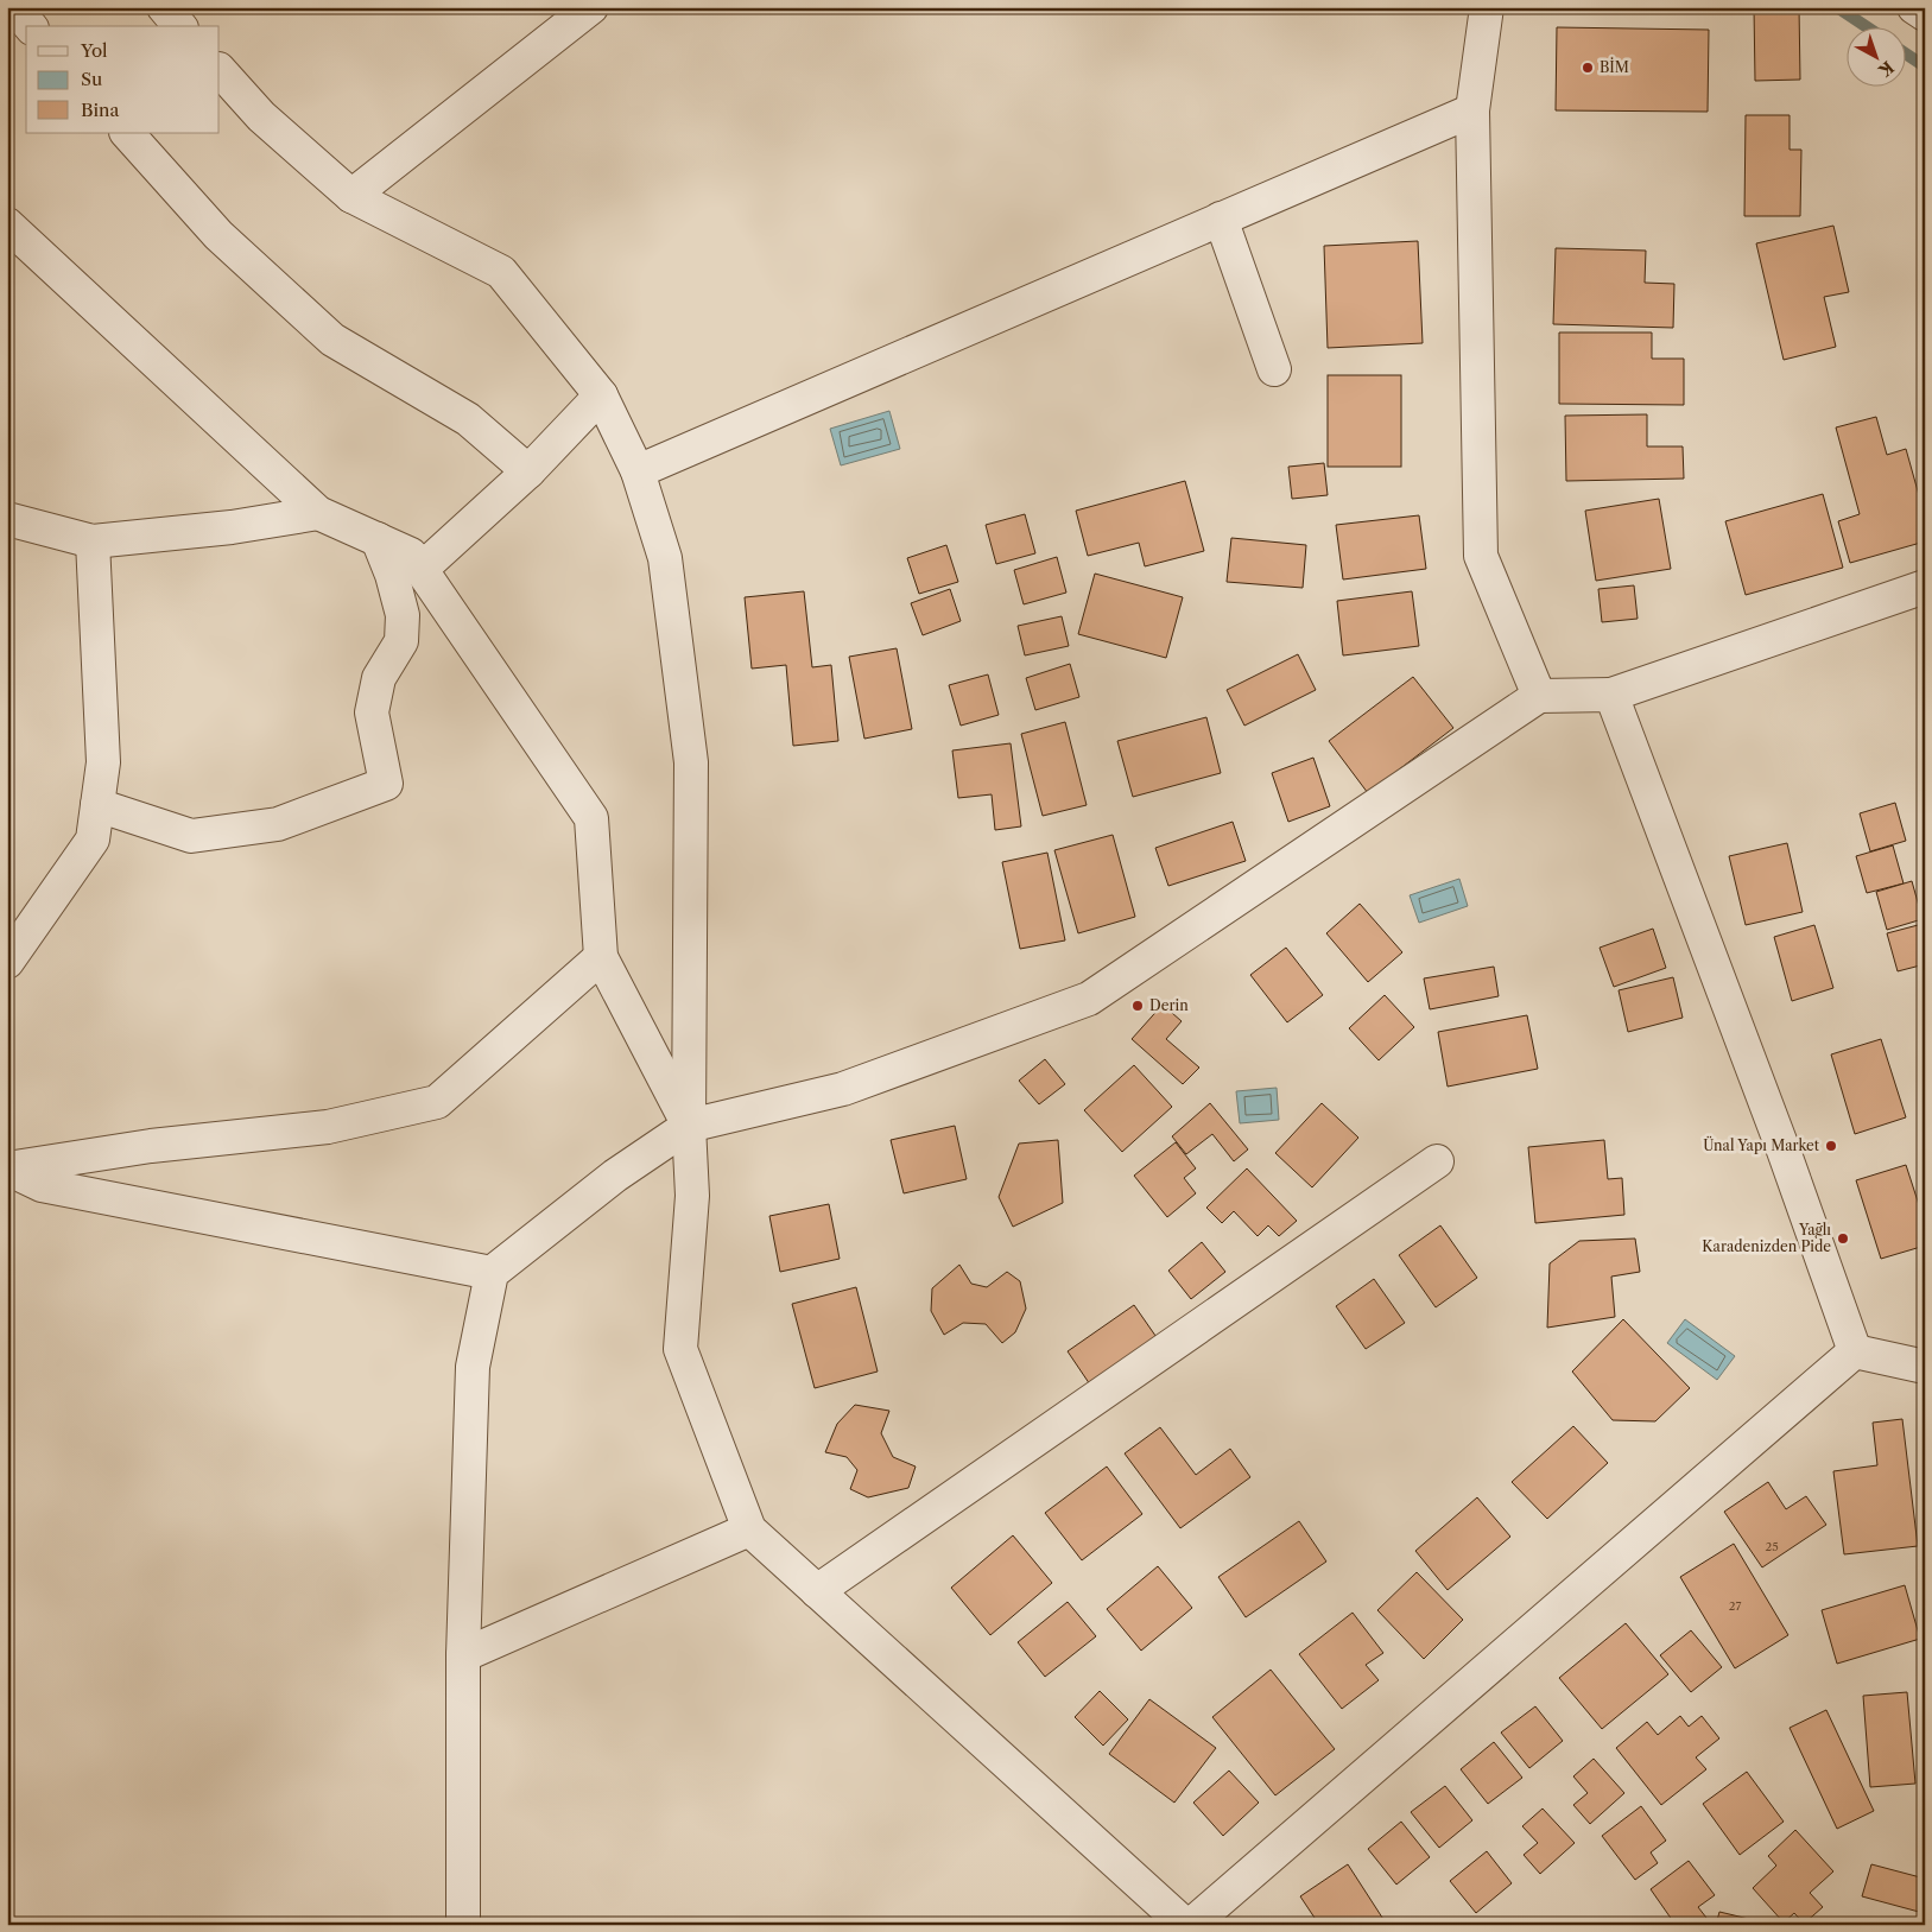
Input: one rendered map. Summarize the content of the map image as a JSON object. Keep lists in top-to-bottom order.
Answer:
{
  "places": [
    "BİM",
    "Derin",
    "Ünal Yapı Market",
    "Yağlı Karadenizden Pide"
  ],
  "house_numbers": ["25", "27"],
  "legend": ["Yol", "Su", "Bina"],
  "north": "bottom right"
}
